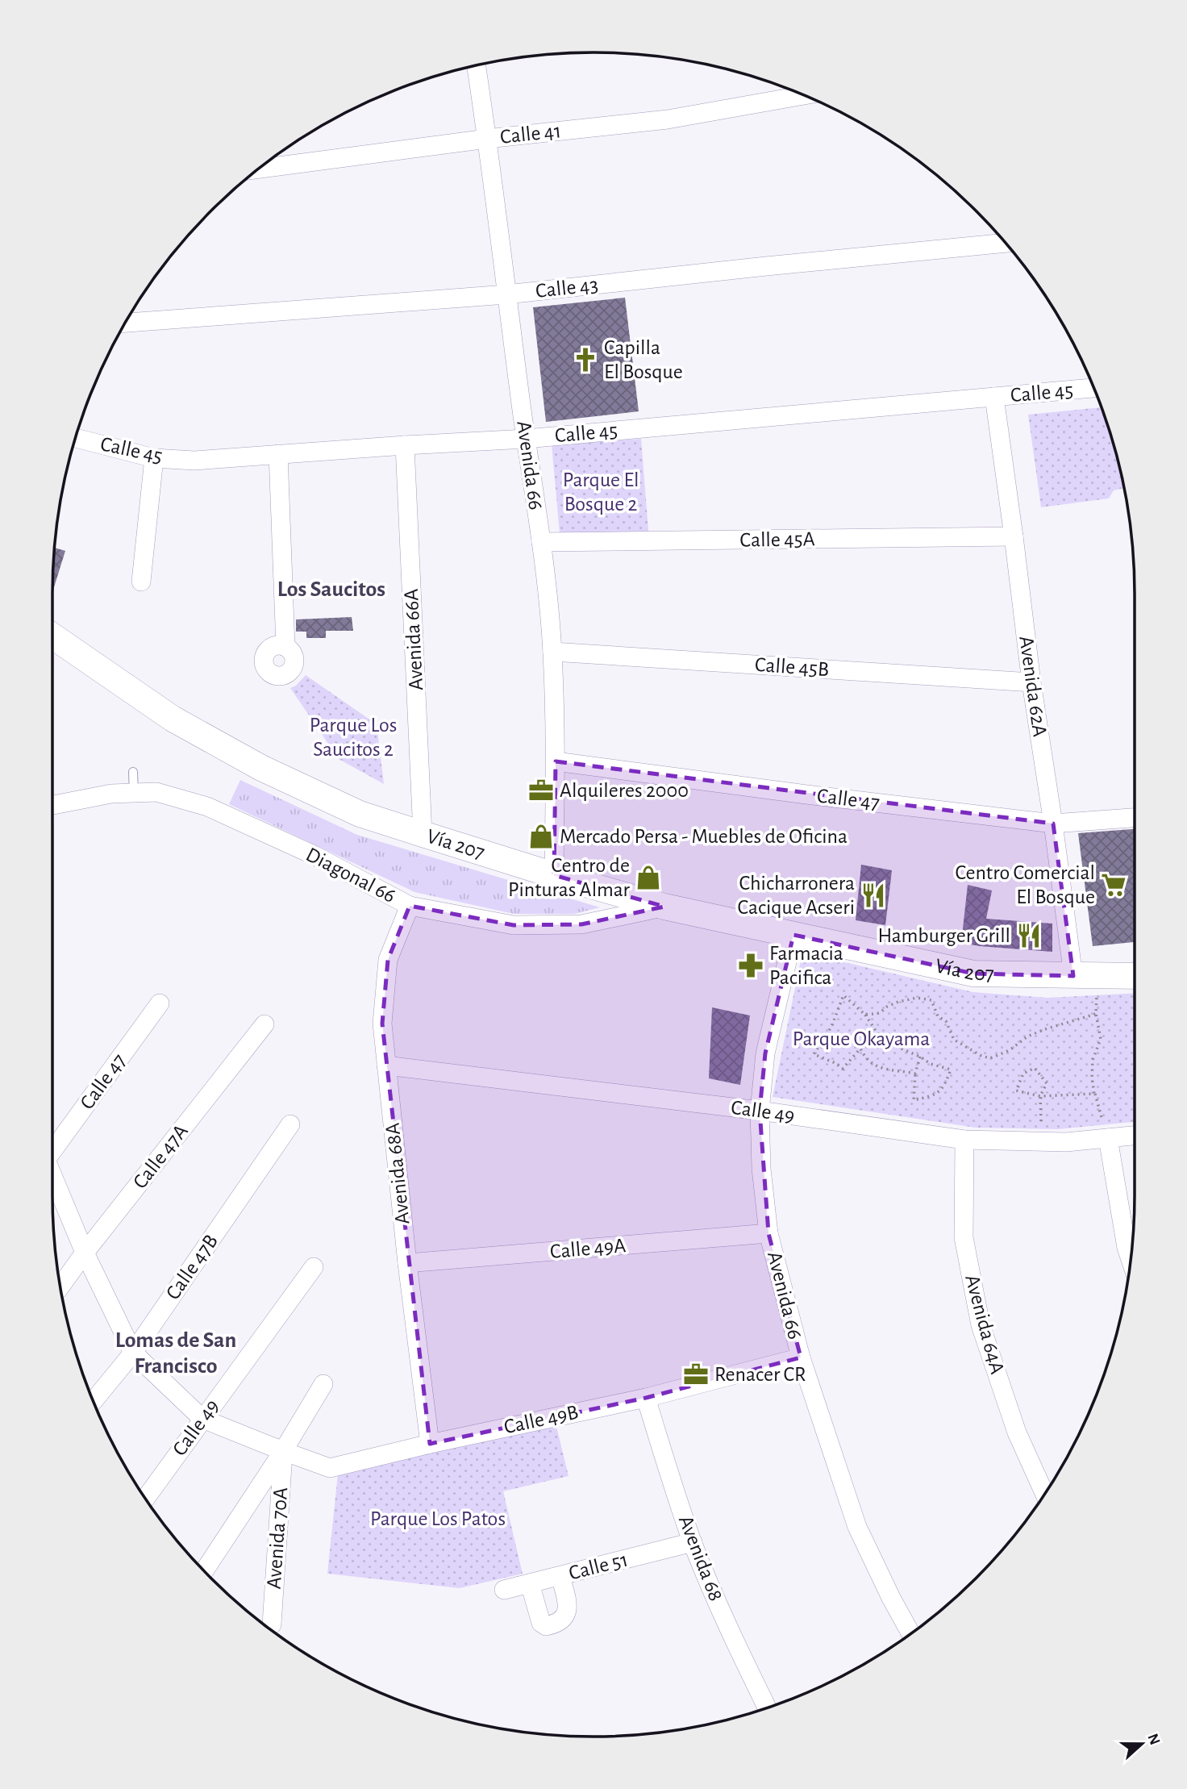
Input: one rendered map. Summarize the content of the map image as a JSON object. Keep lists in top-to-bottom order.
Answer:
{
  "streets": {
    "main road": ["Vía 207"],
    "street": [
      "Calle 41",
      "Calle 43",
      "Calle 45",
      "Avenida 66",
      "Calle 45A",
      "Avenida 66A",
      "Calle 45B",
      "Avenida 62A",
      "Calle 47",
      "Diagonal 66",
      "Calle 49",
      "Calle 47A",
      "Avenida 68A",
      "Calle 49A",
      "Calle 47B",
      "Avenida 64A",
      "Calle 49B",
      "Avenida 70A",
      "Avenida 68",
      "Calle 51"
    ]
  },
  "crossings": [
    ["Calle 41", "Avenida 66"],
    ["Calle 43", "Avenida 66"],
    ["Calle 45", "Avenida 66"],
    ["Calle 45", "Avenida 66A"],
    ["Calle 45", "Avenida 62A"],
    ["Avenida 66", "Calle 45A"],
    ["Avenida 66", "Calle 45B"],
    ["Avenida 66", "Calle 47"],
    ["Avenida 66", "Vía 207"],
    ["Avenida 66", "Calle 49"],
    ["Avenida 66", "Calle 49A"],
    ["Avenida 66", "Calle 49B"],
    ["Calle 45A", "Avenida 62A"],
    ["Avenida 66A", "Vía 207"],
    ["Calle 45B", "Avenida 62A"],
    ["Avenida 62A", "Calle 47"],
    ["Avenida 62A", "Vía 207"],
    ["Calle 47", "Calle 47A"],
    ["Vía 207", "Diagonal 66"],
    ["Diagonal 66", "Avenida 68A"],
    ["Calle 49", "Avenida 68A"],
    ["Calle 49", "Avenida 64A"],
    ["Calle 49", "Calle 49B"],
    ["Avenida 68A", "Calle 49A"],
    ["Avenida 68A", "Calle 49B"],
    ["Calle 49B", "Avenida 70A"],
    ["Calle 49B", "Avenida 68"],
    ["Avenida 68", "Calle 51"]
  ],
  "districts": ["Los Saucitos", "Lomas de San Francisco"],
  "parks": [
    "Parque El Bosque 2",
    "Parque Los Saucitos 2",
    "Parque Okayama",
    "Parque Los Patos"
  ],
  "places": {
    "church": ["Capilla El Bosque"],
    "office": ["Alquileres 2000", "Renacer CR"],
    "shop": ["Mercado Persa - Muebles de Oficina", "Centro de Pinturas Almar"],
    "supermarket": ["Centro Comercial El Bosque"],
    "restaurant": ["Chicharronera Cacique Acseri", "Hamburger Grill"],
    "pharmacy": ["Farmacia Pacifica"]
  },
  "north": "right"
}
